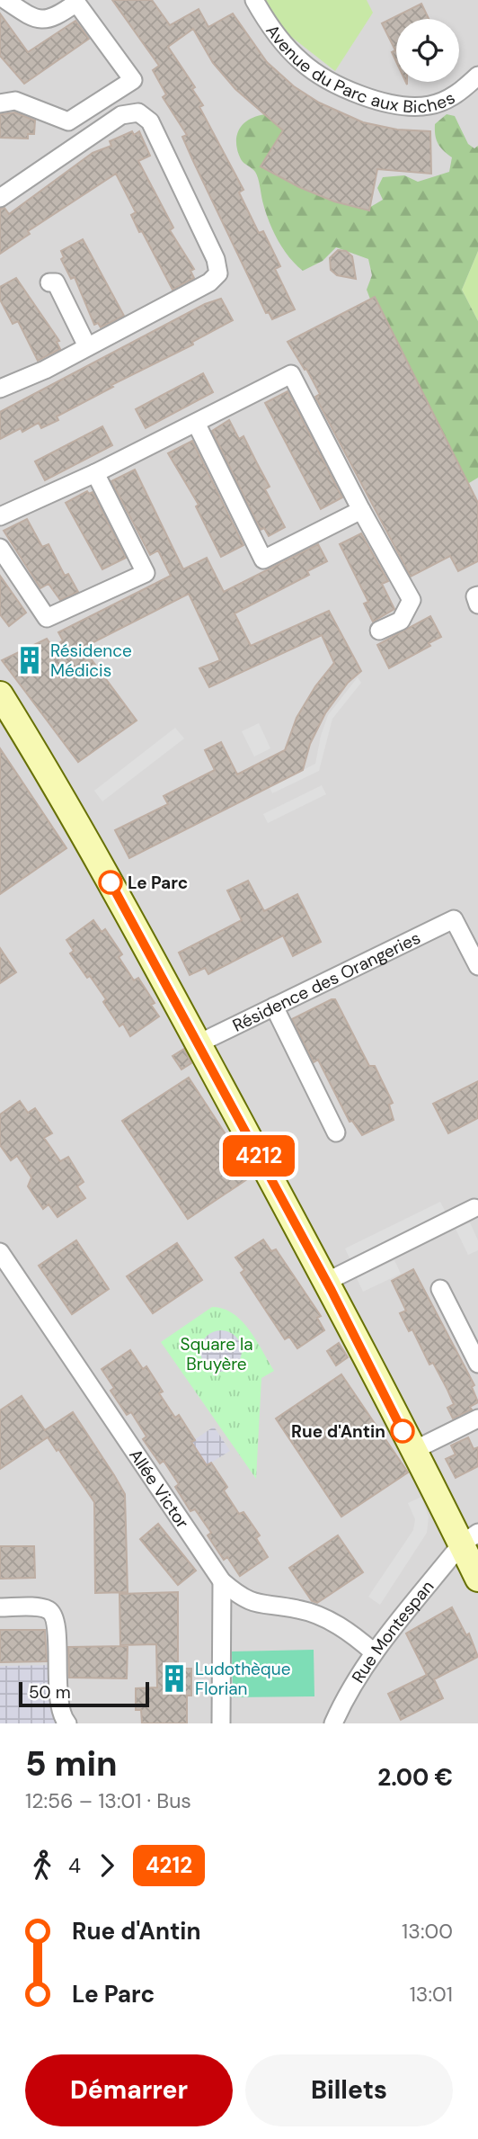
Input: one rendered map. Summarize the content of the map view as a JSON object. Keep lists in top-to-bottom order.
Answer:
{
  "streets": {
    "street": [
      "Avenue du Parc aux Biches",
      "Résidence des Orangeries",
      "Allée Victor",
      "Rue Montespan"
    ]
  },
  "crossings": [
    ["Allée Victor", "Rue Montespan"]
  ],
  "parks": ["Square la Bruyère"],
  "places": {
    "building": ["Résidence Médicis", "Ludothèque Florian"],
    "other": ["Le Parc", "Rue d'Antin"]
  },
  "lines": ["bus line 4212"],
  "scale_bar": "50 m",
  "page": {
    "on_map": "4212",
    "scale": "50 m",
    "heading": ["5 min", "12:56 – 13:01 · Bus", "2.00 €"],
    "legs": ["4", "4212"],
    "list": [
      {
        "name": "Rue d'Antin",
        "value": "13:00"
      },
      {
        "name": "Le Parc",
        "value": "13:01"
      }
    ],
    "buttons": ["Démarrer", "Billets"]
  }
}
